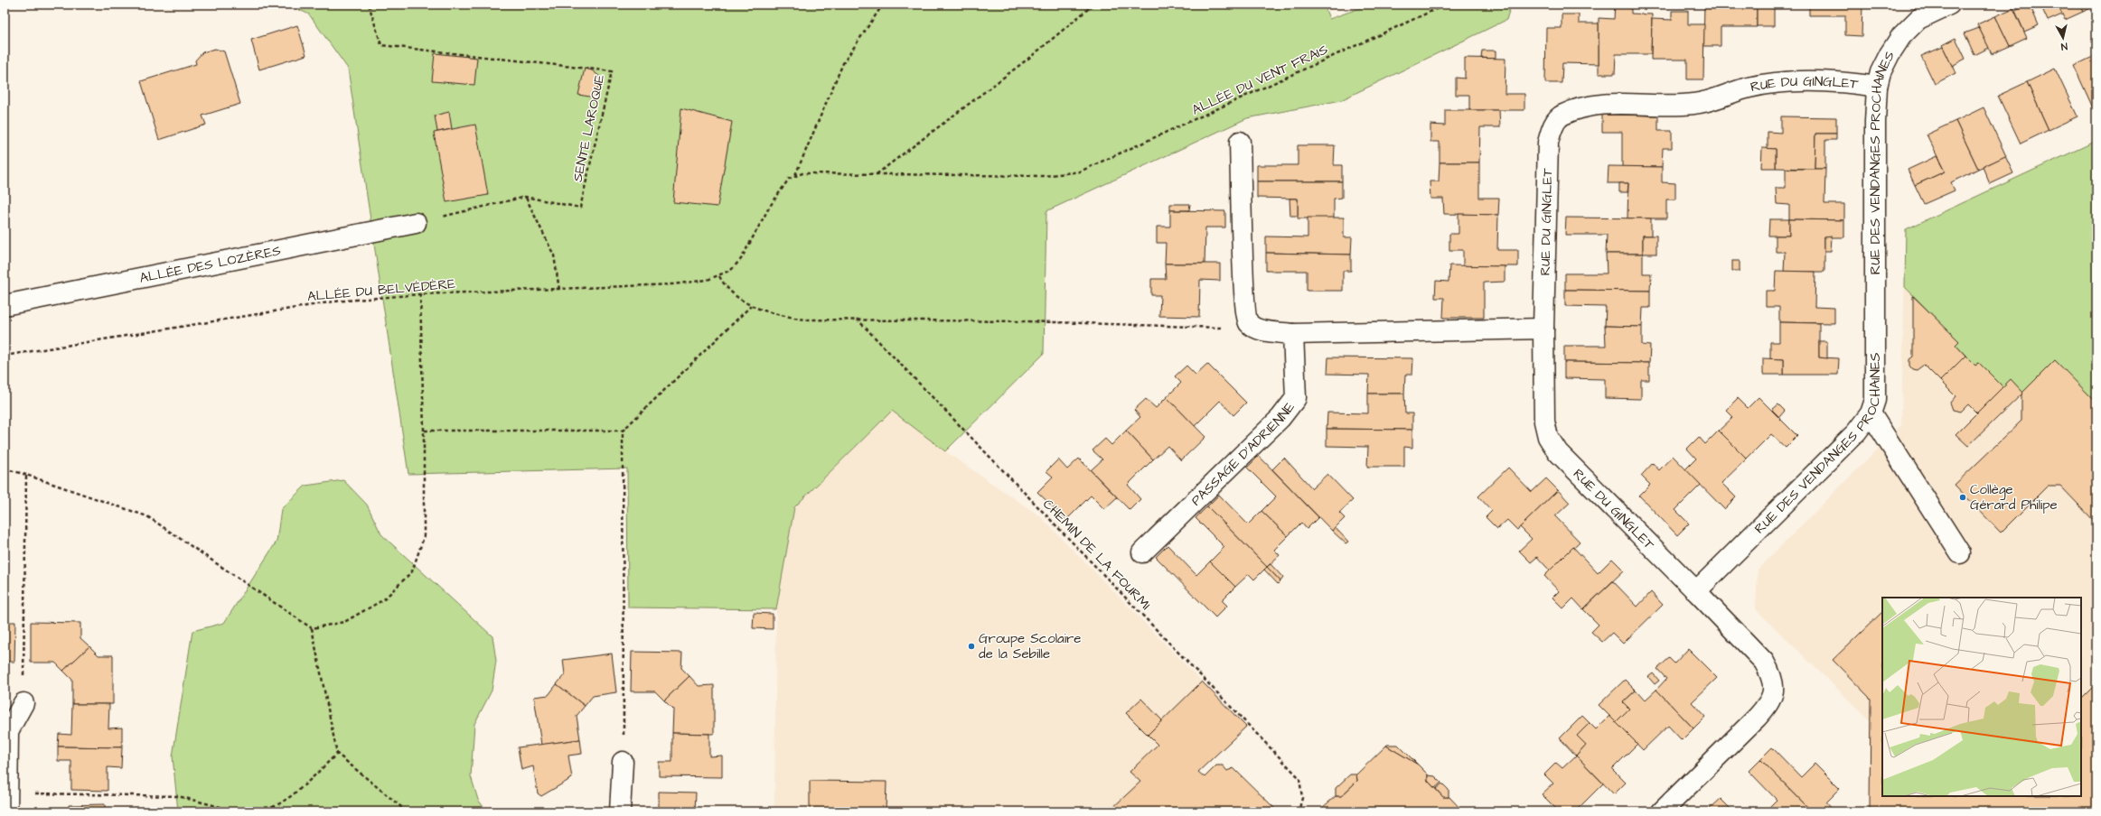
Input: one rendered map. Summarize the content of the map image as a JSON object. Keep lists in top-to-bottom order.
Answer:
{
  "streets": {
    "street": [
      "RUE DU GINGLET",
      "RUE DES VENDANGES PROCHAINES",
      "ALLÉE DES LOZÈRES",
      "PASSAGE D'ADRIENNE"
    ],
    "path": [
      "ALLÉE DU VENT FRAIS",
      "SENTE LAROQUE",
      "ALLÉE DU BELVÉDÈRE",
      "CHEMIN DE LA FOURMI"
    ]
  },
  "crossings": [
    ["RUE DU GINGLET", "RUE DES VENDANGES PROCHAINES"],
    ["SENTE LAROQUE", "ALLÉE DES LOZÈRES"]
  ],
  "places": ["Collège Gérard Philipe", "Groupe Scolaire de la Sebille"],
  "north": "bottom"
}
